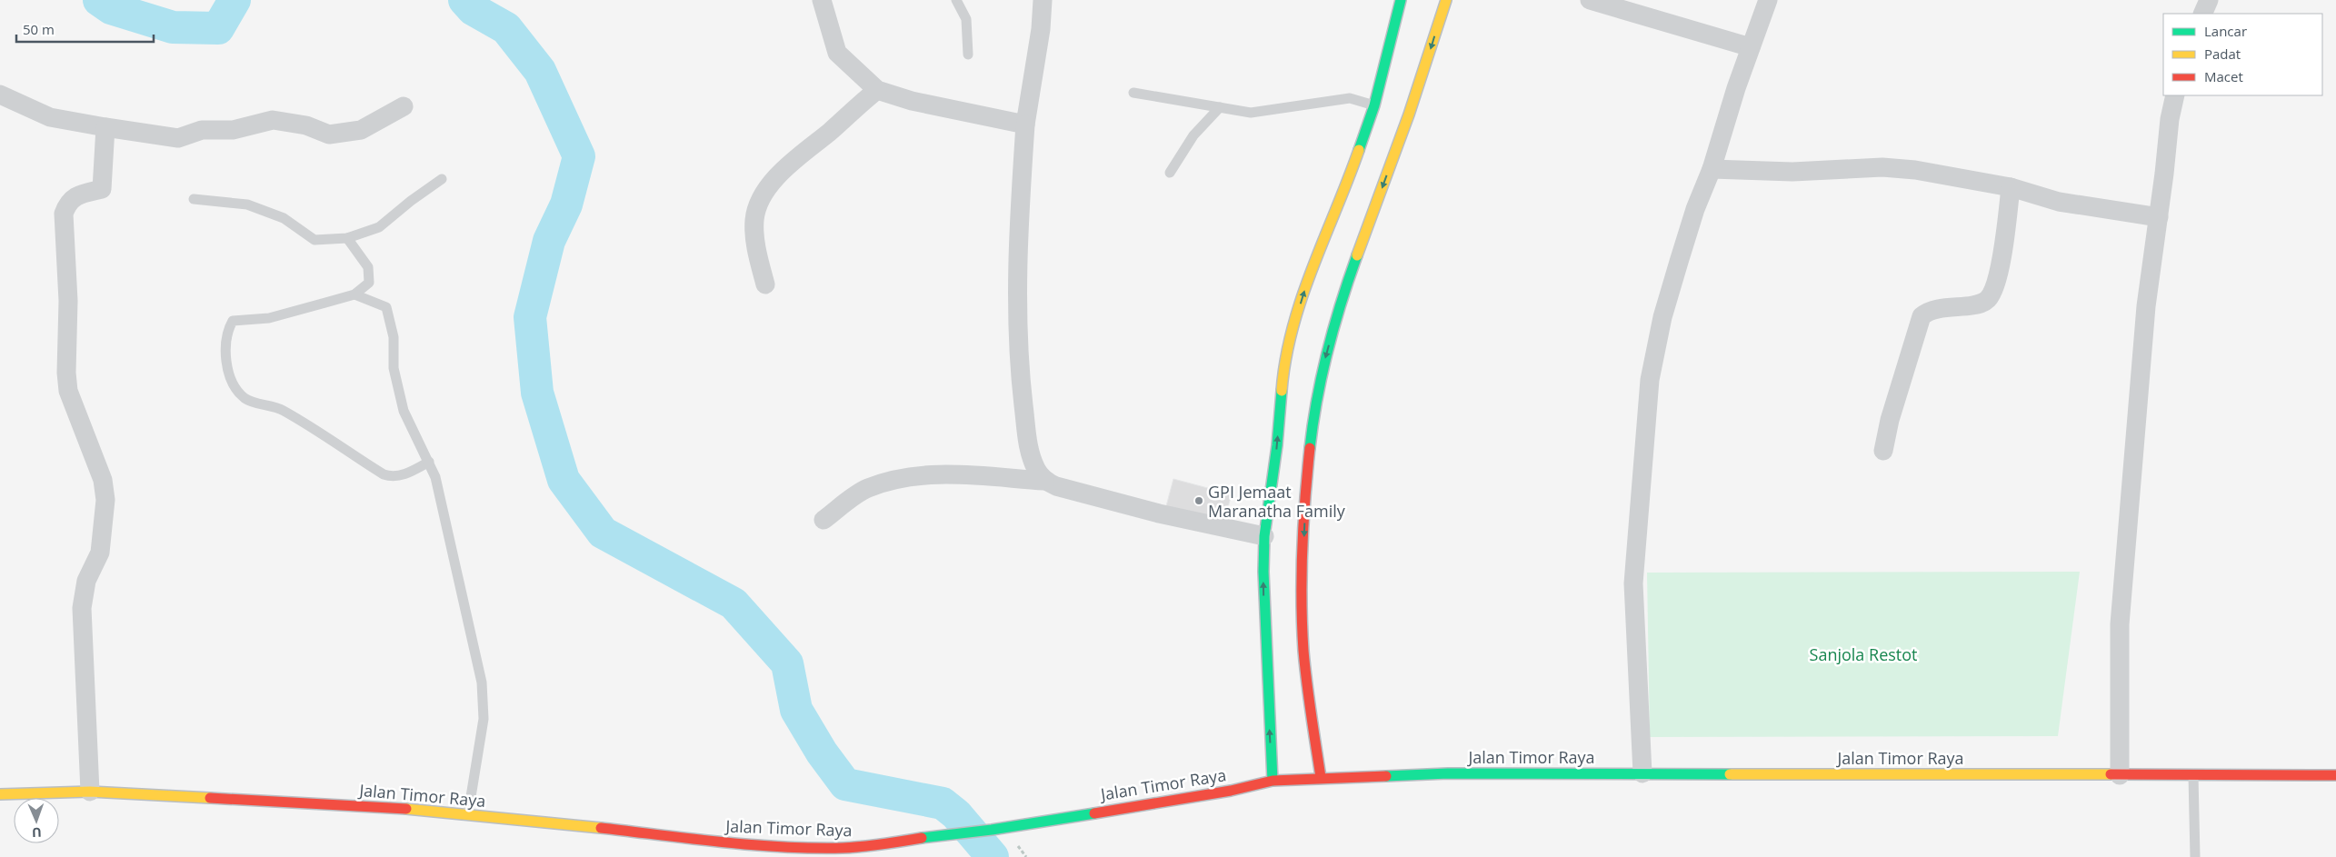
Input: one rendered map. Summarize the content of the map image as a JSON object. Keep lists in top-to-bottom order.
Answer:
{
  "streets": {
    "highway": ["Jalan Timor Raya"]
  },
  "parks": ["Sanjola Restot"],
  "places": ["GPI Jemaat Maranatha Family"],
  "legend": ["Lancar", "Padat", "Macet"],
  "scale_bar": "50 m",
  "north": "bottom"
}
